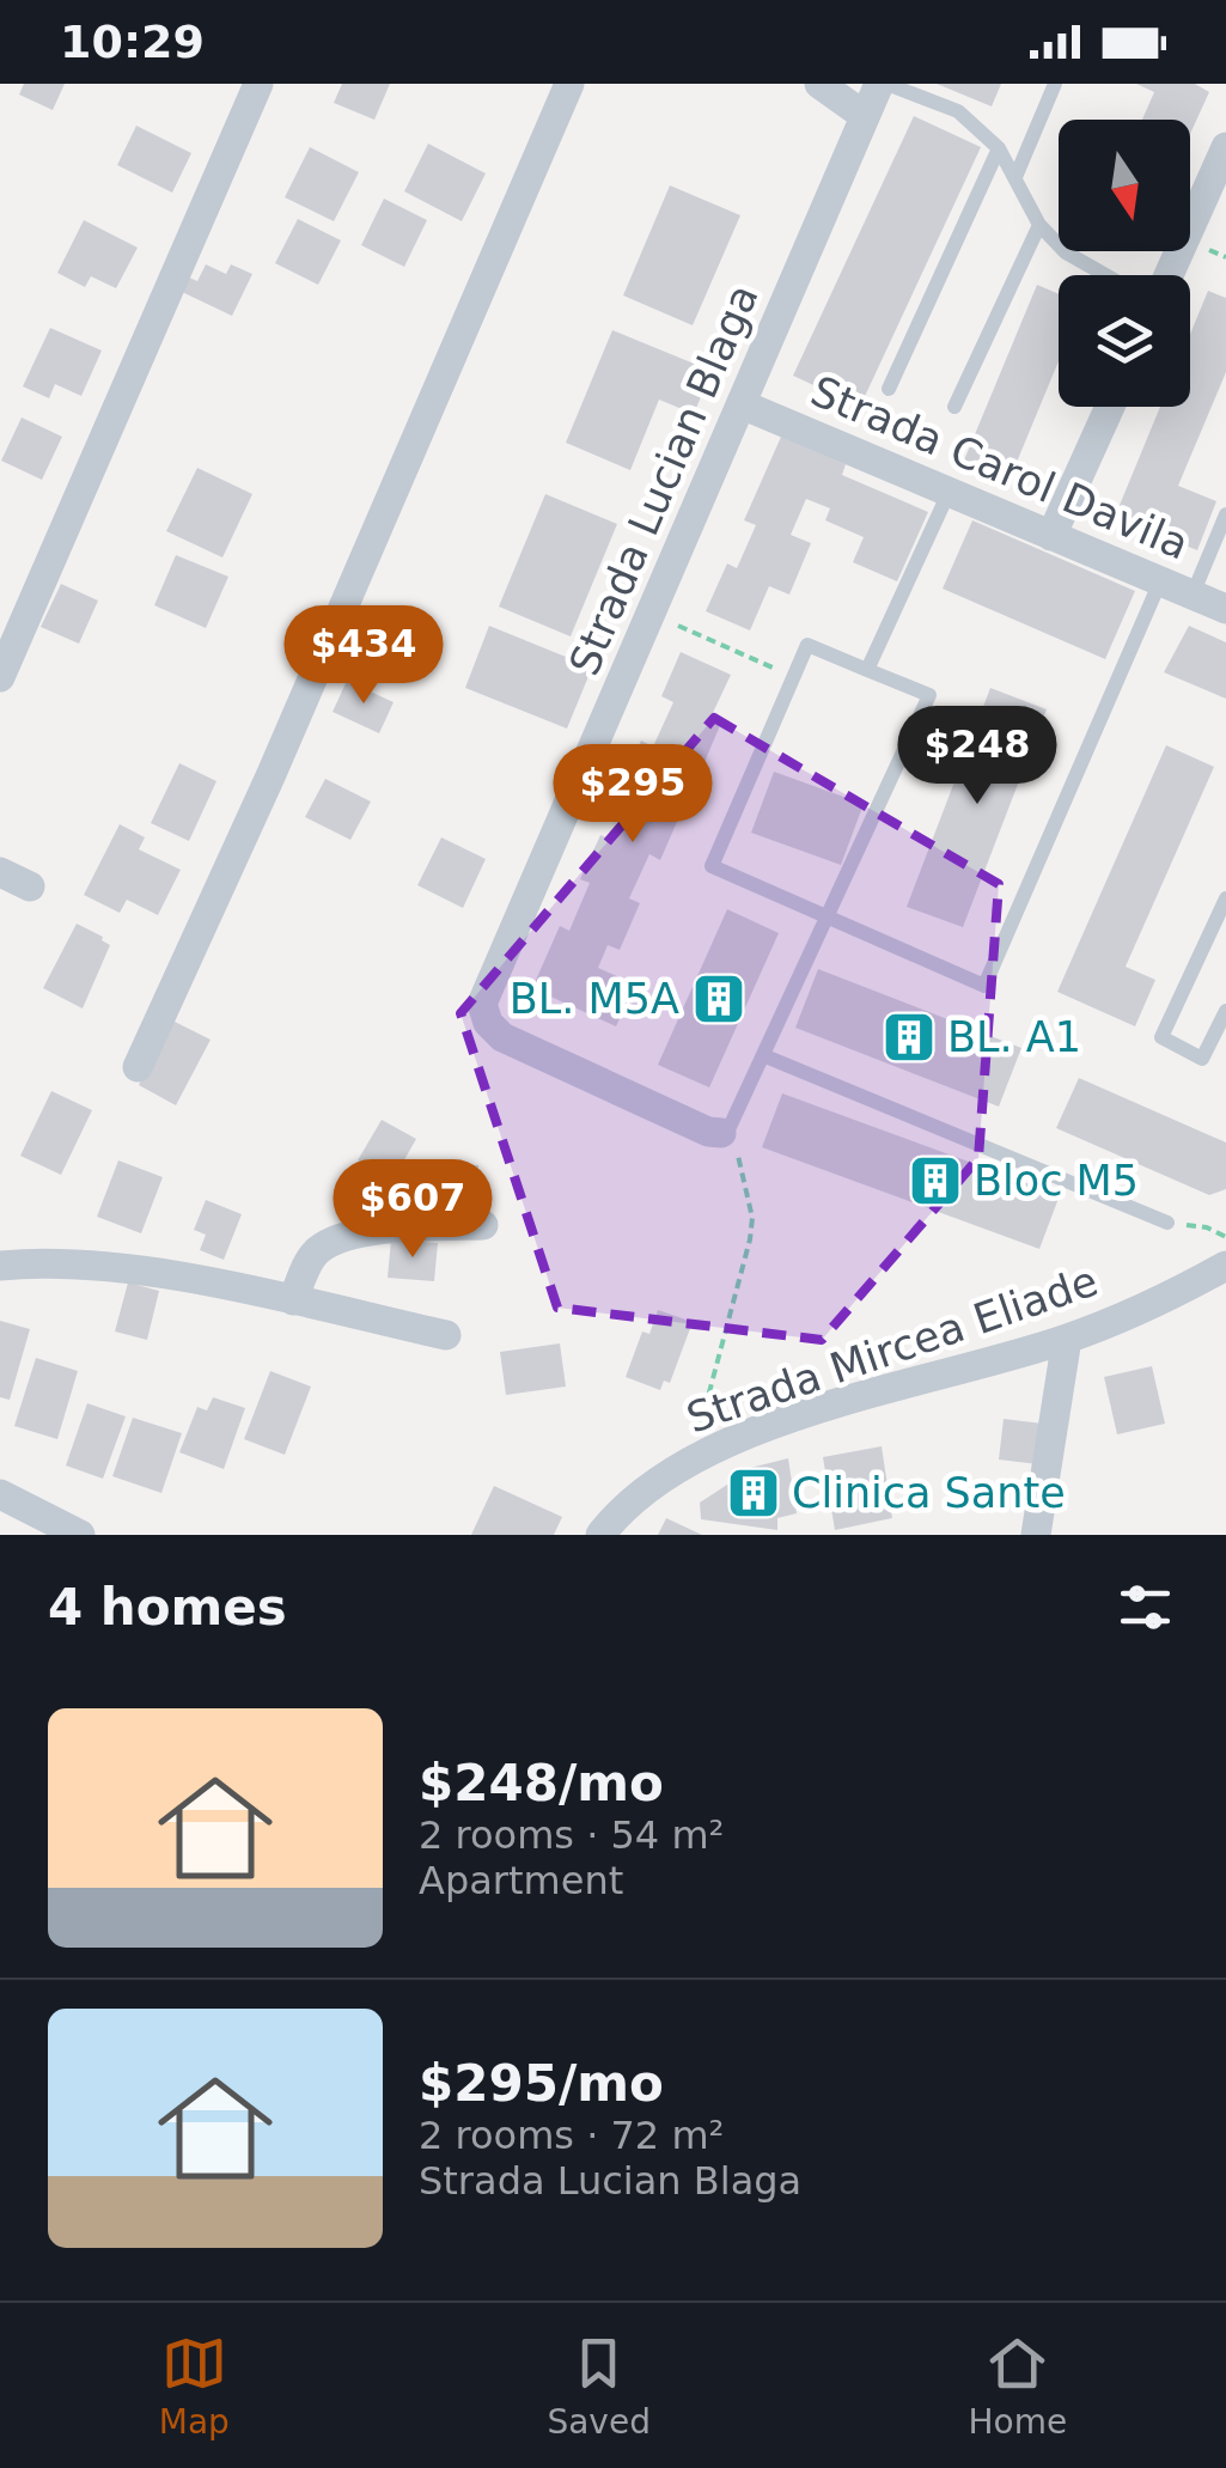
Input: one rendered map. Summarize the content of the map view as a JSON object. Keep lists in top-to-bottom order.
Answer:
{
  "streets": {
    "street": ["Strada Carol Davila", "Strada Lucian Blaga", "Strada Mircea Eliade"]
  },
  "crossings": [
    ["Strada Carol Davila", "Strada Lucian Blaga"]
  ],
  "places": {
    "building": [
      "BL. M5A",
      "BL. A1",
      "Bloc M5",
      "Clinica Sante"
    ]
  },
  "north": "bottom",
  "page": {
    "status": "10:29",
    "price": [
      "$434",
      "$248",
      "$295",
      "$607"
    ],
    "heading": "4 homes",
    "list": [
      {
        "name": "$248/mo",
        "note": "2 rooms · 54 m² · Apartment"
      },
      {
        "name": "$295/mo",
        "note": "2 rooms · 72 m² · Strada Lucian Blaga"
      }
    ],
    "tabs": ["Map", "Saved", "Home"]
  }
}
